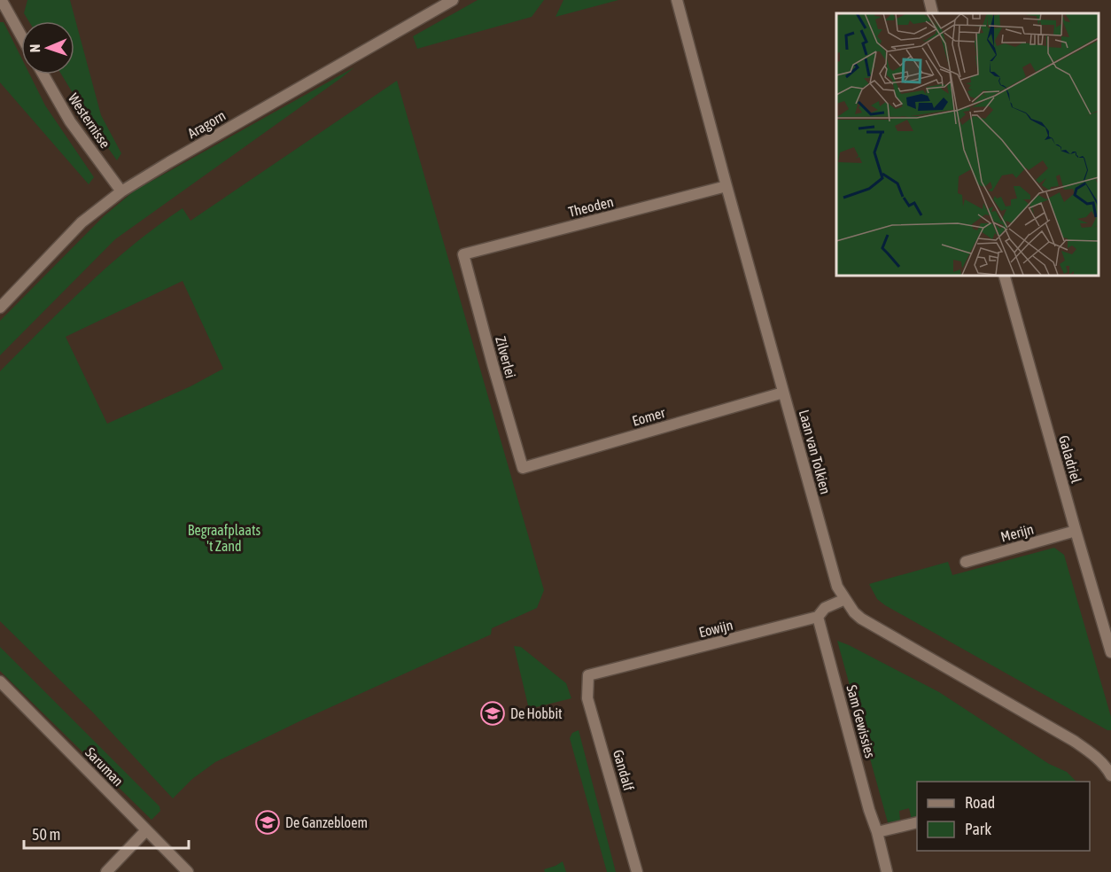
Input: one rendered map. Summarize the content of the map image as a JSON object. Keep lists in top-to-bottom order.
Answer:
{
  "streets": {
    "street": [
      "Westernisse",
      "Aragorn",
      "Theoden",
      "Zilverlei",
      "Eomer",
      "Laan van Tolkien",
      "Galadriel",
      "Merijn",
      "Eowijn",
      "Sam Gewissies",
      "Saruman",
      "Gandalf"
    ]
  },
  "crossings": [
    ["Westernisse", "Aragorn"],
    ["Theoden", "Zilverlei"],
    ["Theoden", "Laan van Tolkien"],
    ["Zilverlei", "Eomer"],
    ["Eomer", "Laan van Tolkien"],
    ["Laan van Tolkien", "Eowijn"],
    ["Galadriel", "Merijn"],
    ["Eowijn", "Sam Gewissies"],
    ["Eowijn", "Gandalf"]
  ],
  "parks": ["Begraafplaats 't Zand"],
  "places": {
    "school or university": ["De Hobbit", "De Ganzebloem"]
  },
  "legend": ["Road", "Park"],
  "scale_bar": "50 m",
  "north": "left"
}
